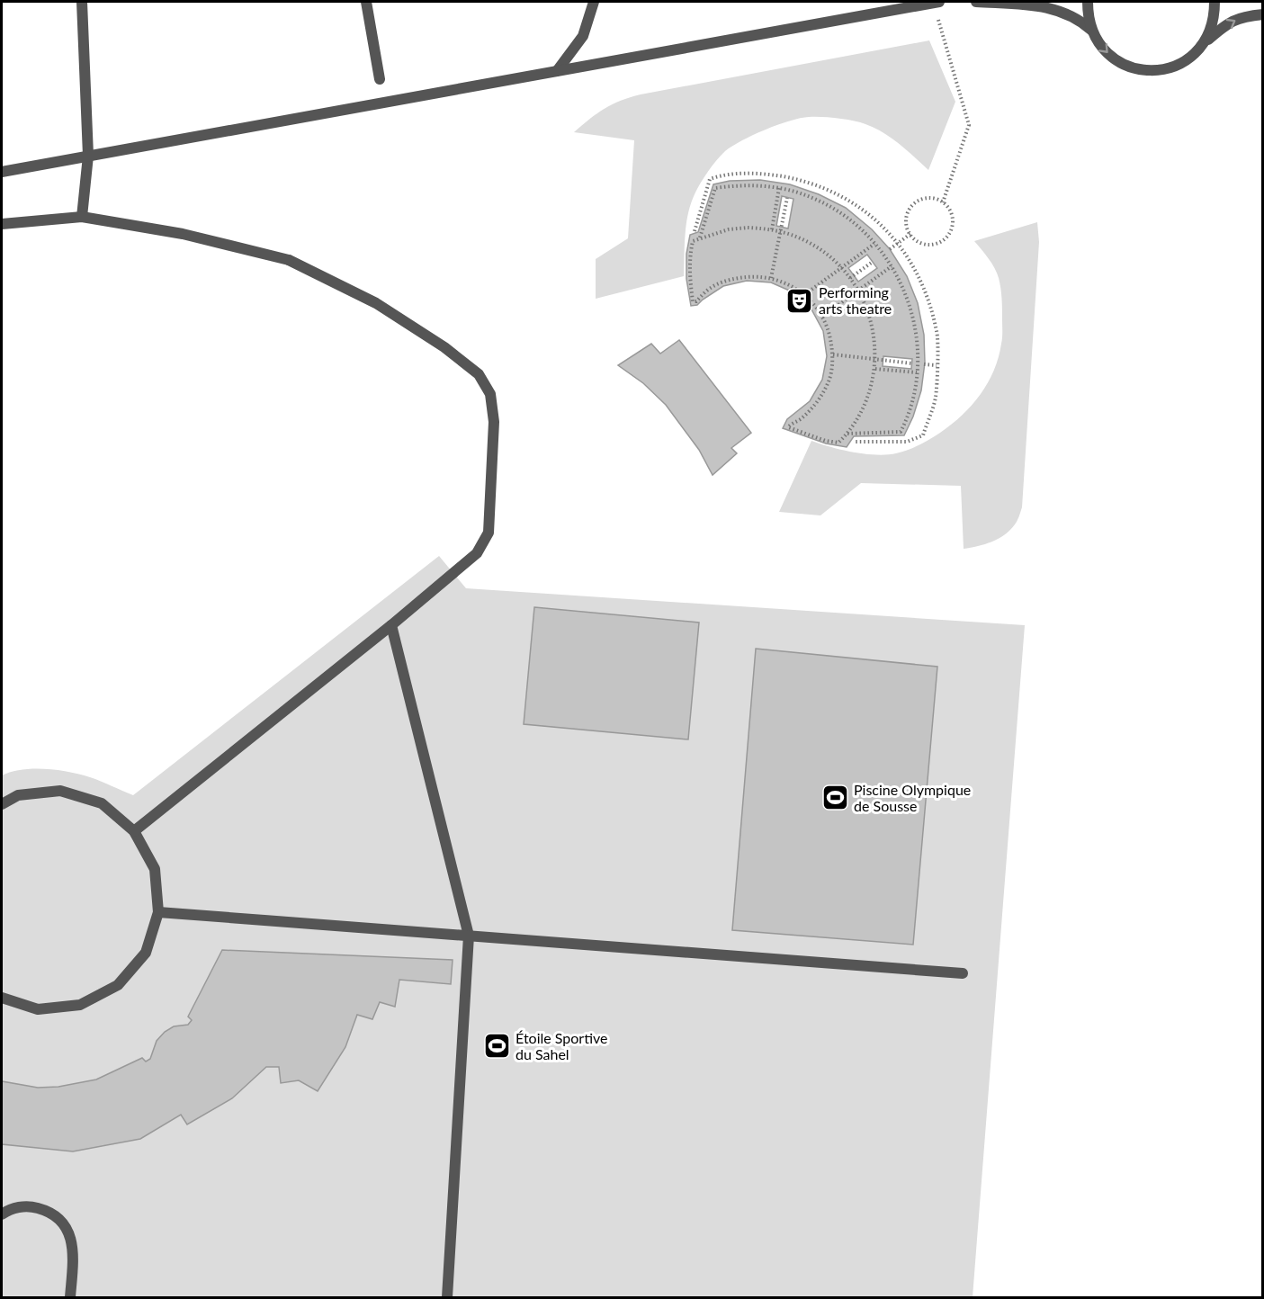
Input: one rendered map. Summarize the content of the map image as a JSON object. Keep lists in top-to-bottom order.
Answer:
{
  "places": {
    "theatre": ["Performing arts theatre"],
    "sports": ["Piscine Olympique de Sousse", "Étoile Sportive du Sahel"]
  }
}
